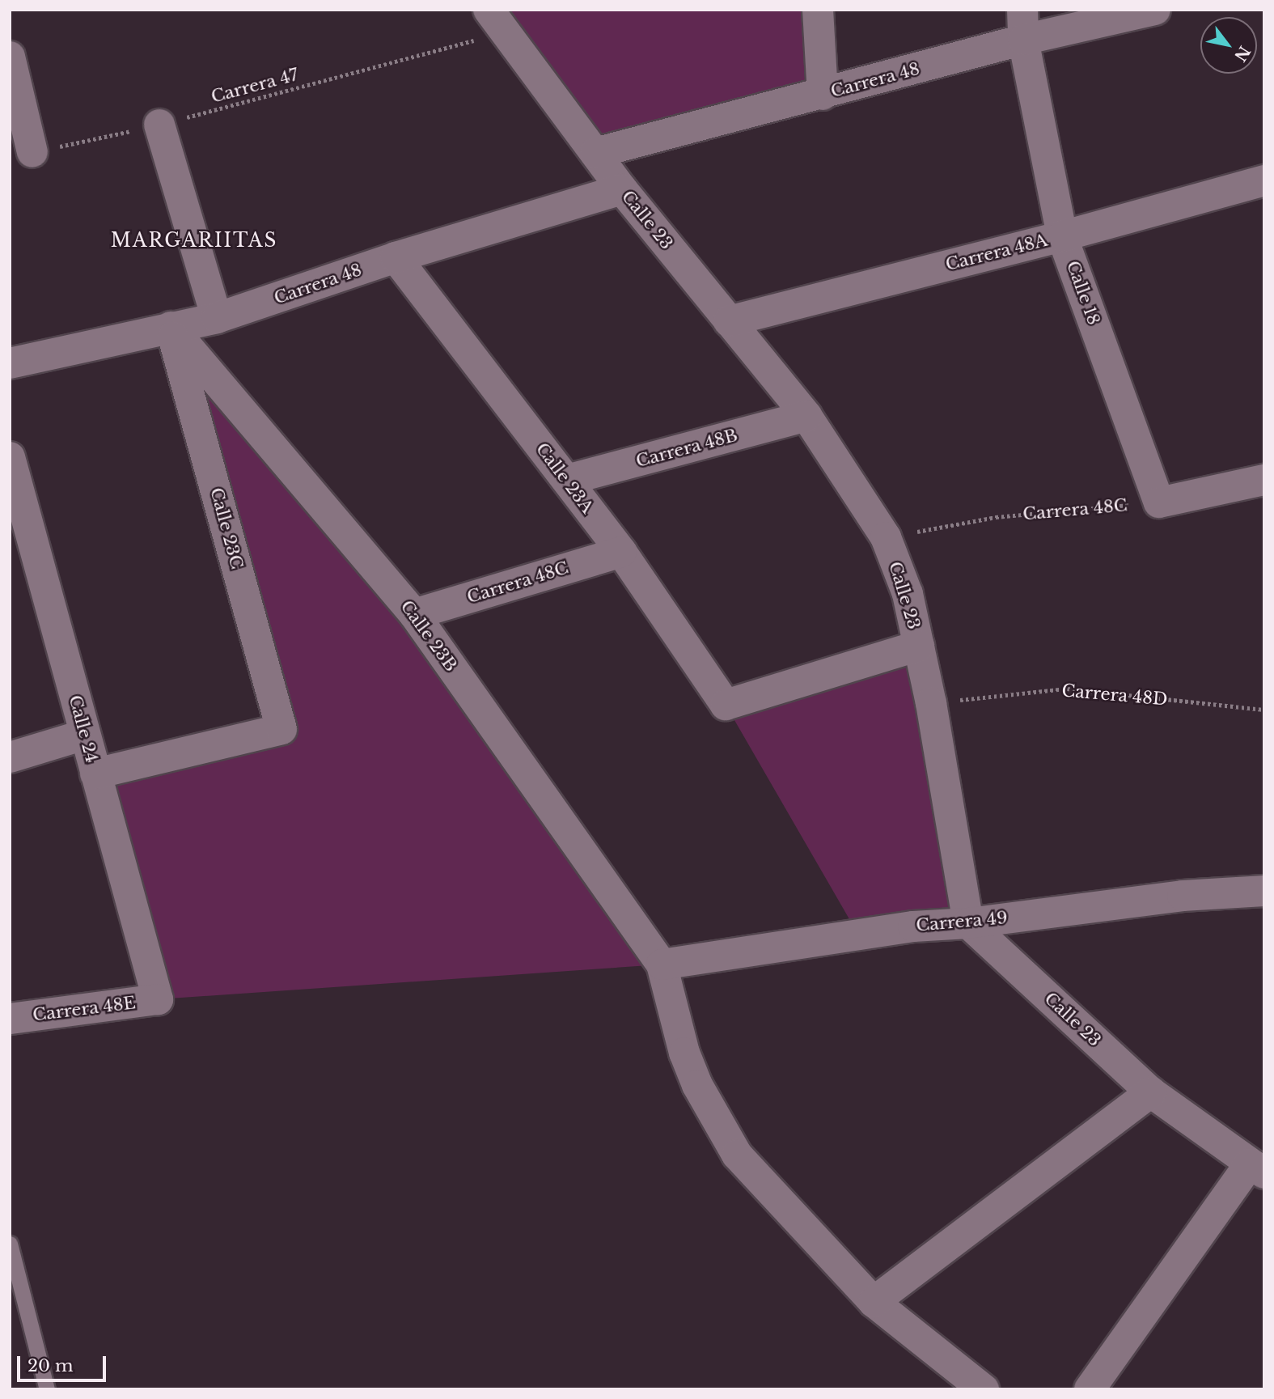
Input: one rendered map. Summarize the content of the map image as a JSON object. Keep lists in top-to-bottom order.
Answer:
{
  "streets": {
    "street": [
      "Carrera 48",
      "Calle 23",
      "Carrera 48A",
      "Calle 18",
      "Carrera 48B",
      "Calle 23A",
      "Carrera 48C",
      "Calle 23C",
      "Calle 23B",
      "Calle 24",
      "Carrera 49",
      "Carrera 48E"
    ],
    "path": ["Carrera 47", "Carrera 48D"]
  },
  "crossings": [
    ["Carrera 48", "Calle 23"],
    ["Carrera 48", "Calle 18"],
    ["Carrera 48", "Calle 23A"],
    ["Carrera 48", "Calle 23C"],
    ["Carrera 48", "Calle 23B"],
    ["Carrera 47", "Calle 23"],
    ["Calle 23", "Carrera 48A"],
    ["Calle 23", "Carrera 48B"],
    ["Calle 23", "Calle 23A"],
    ["Calle 23", "Carrera 48C"],
    ["Calle 23", "Carrera 48D"],
    ["Calle 23", "Carrera 49"],
    ["Carrera 48A", "Calle 18"],
    ["Calle 18", "Carrera 48C"],
    ["Carrera 48B", "Calle 23A"],
    ["Calle 23A", "Carrera 48C"],
    ["Carrera 48C", "Calle 23B"],
    ["Calle 23C", "Calle 23B"],
    ["Calle 23C", "Calle 24"],
    ["Calle 23B", "Carrera 49"],
    ["Calle 24", "Carrera 48E"]
  ],
  "districts": ["MARGARIITAS"],
  "scale_bar": "20 m",
  "north": "bottom right"
}
